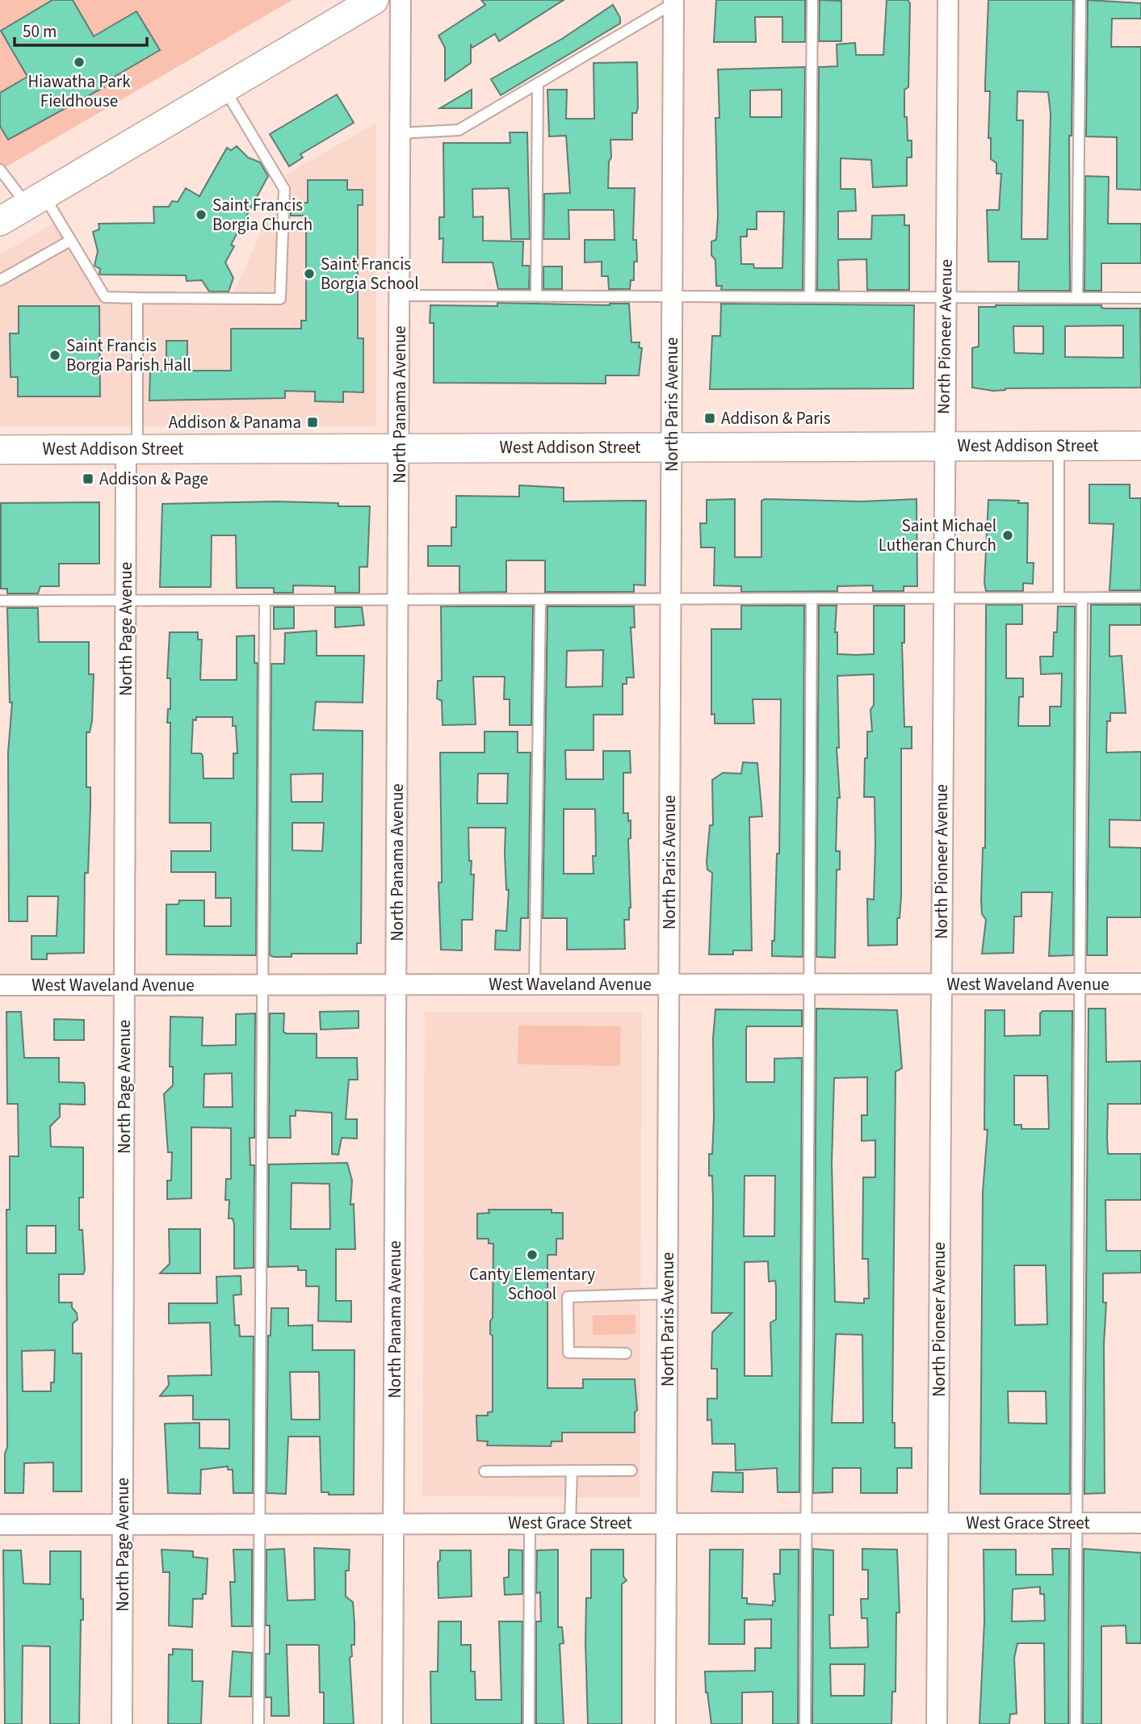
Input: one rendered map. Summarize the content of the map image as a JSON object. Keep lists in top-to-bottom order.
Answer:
{
  "streets": {
    "street": [
      "North Pioneer Avenue",
      "North Panama Avenue",
      "North Paris Avenue",
      "West Addison Street",
      "North Page Avenue",
      "West Waveland Avenue",
      "West Grace Street"
    ]
  },
  "crossings": [
    ["North Pioneer Avenue", "West Addison Street"],
    ["North Pioneer Avenue", "West Waveland Avenue"],
    ["North Pioneer Avenue", "West Grace Street"],
    ["North Panama Avenue", "West Addison Street"],
    ["North Panama Avenue", "West Waveland Avenue"],
    ["North Panama Avenue", "West Grace Street"],
    ["North Paris Avenue", "West Addison Street"],
    ["North Paris Avenue", "West Waveland Avenue"],
    ["North Paris Avenue", "West Grace Street"],
    ["West Addison Street", "North Page Avenue"],
    ["North Page Avenue", "West Waveland Avenue"],
    ["North Page Avenue", "West Grace Street"]
  ],
  "places": {
    "other": [
      "Hiawatha Park Fieldhouse",
      "Saint Francis Borgia Church",
      "Saint Francis Borgia School",
      "Saint Francis Borgia Parish Hall",
      "Saint Michael Lutheran Church",
      "Canty Elementary School"
    ],
    "transit": ["Addison & Paris", "Addison & Panama", "Addison & Page"]
  },
  "scale_bar": "50 m"
}
